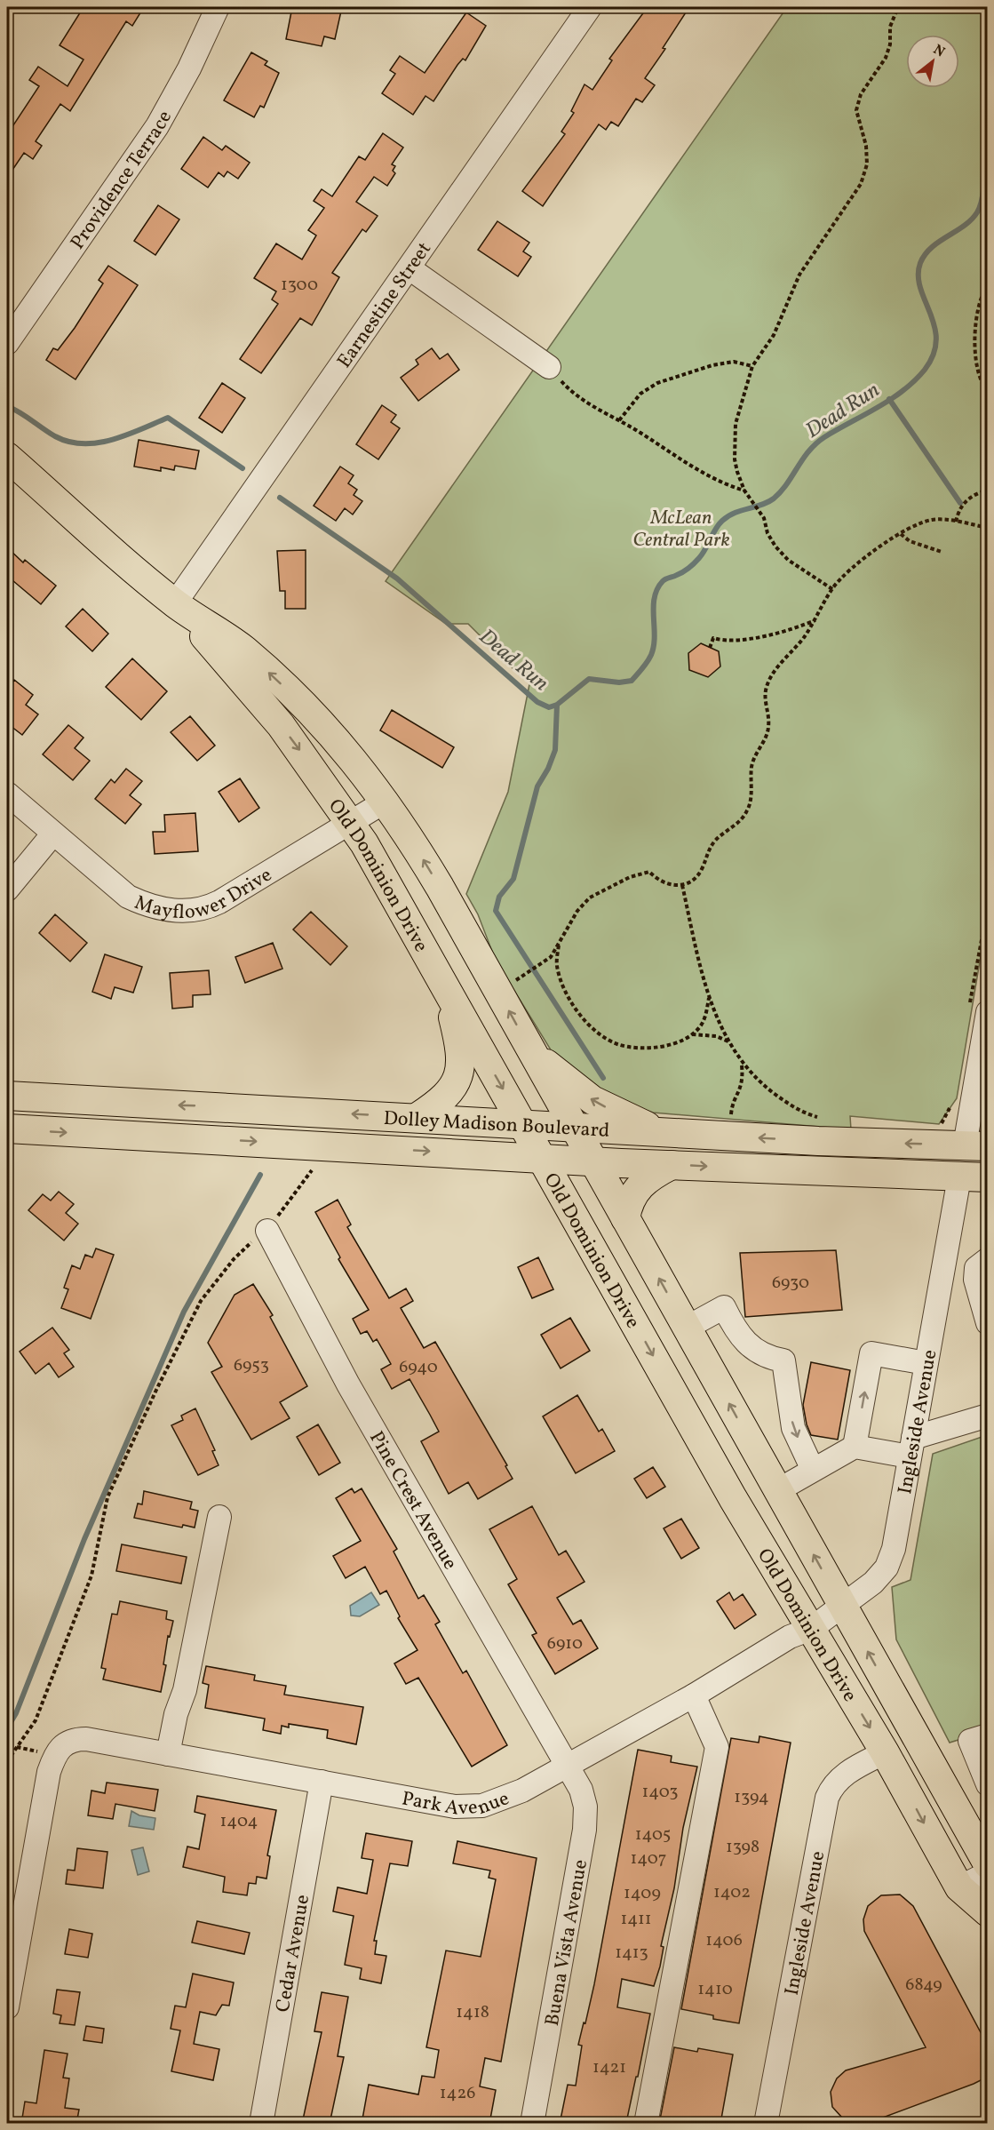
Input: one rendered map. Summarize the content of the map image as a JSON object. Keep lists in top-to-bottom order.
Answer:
{
  "streets": {
    "main road": ["Old Dominion Drive", "Dolley Madison Boulevard"],
    "street": [
      "Providence Terrace",
      "Earnestine Street",
      "Mayflower Drive",
      "Ingleside Avenue",
      "Pine Crest Avenue",
      "Park Avenue",
      "Buena Vista Avenue",
      "Cedar Avenue"
    ]
  },
  "crossings": [
    ["Earnestine Street", "Old Dominion Drive"],
    ["Old Dominion Drive", "Mayflower Drive"],
    ["Old Dominion Drive", "Dolley Madison Boulevard"],
    ["Old Dominion Drive", "Ingleside Avenue"],
    ["Old Dominion Drive", "Park Avenue"],
    ["Dolley Madison Boulevard", "Ingleside Avenue"],
    ["Ingleside Avenue", "Park Avenue"],
    ["Pine Crest Avenue", "Park Avenue"],
    ["Pine Crest Avenue", "Buena Vista Avenue"],
    ["Park Avenue", "Buena Vista Avenue"],
    ["Park Avenue", "Cedar Avenue"]
  ],
  "water": ["Dead Run"],
  "parks": ["McLean Central Park"],
  "house_numbers": [
    "1300",
    "6930",
    "6953",
    "6940",
    "6910",
    "1403",
    "1394",
    "1404",
    "1405",
    "1398",
    "1407",
    "1402",
    "1409",
    "1411",
    "1406",
    "1413",
    "6849",
    "1410",
    "1418",
    "1421",
    "1426"
  ],
  "north": "top right"
}
